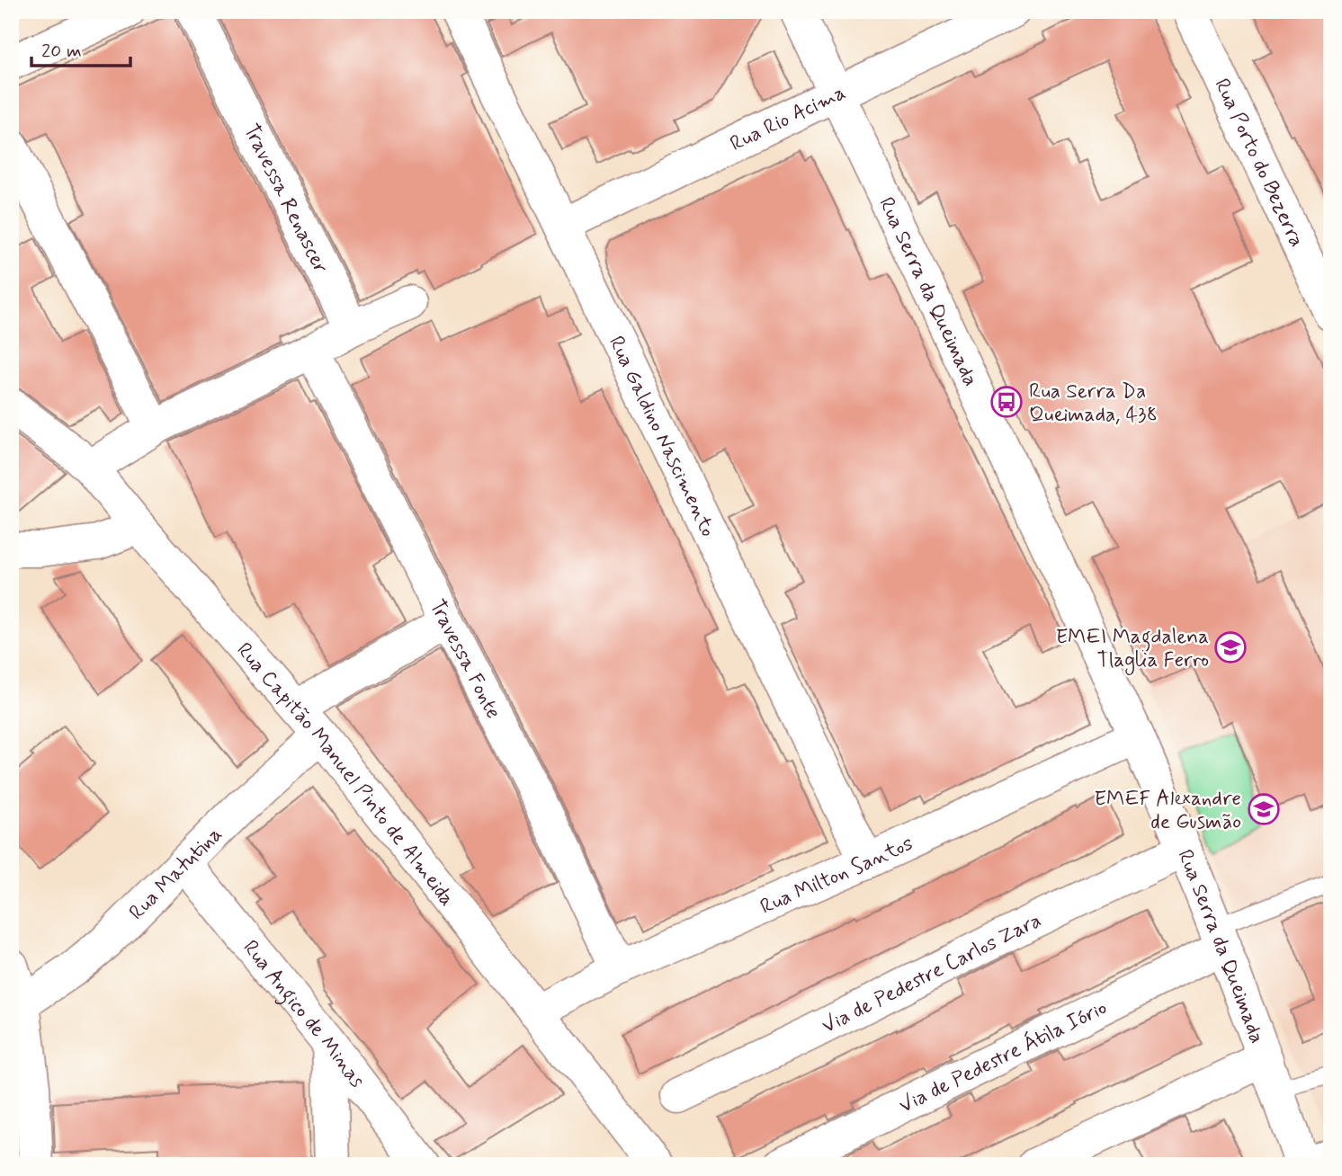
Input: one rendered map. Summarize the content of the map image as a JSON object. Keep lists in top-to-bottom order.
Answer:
{
  "streets": {
    "street": [
      "Rua Rio Acima",
      "Rua Porto do Bezerra",
      "Travessa Renascer",
      "Rua Serra da Queimada",
      "Rua Galdino Nascimento",
      "Travessa Fonte",
      "Rua Capitão Manuel Pinto de Almeida",
      "Rua Matutina",
      "Rua Milton Santos",
      "Via de Pedestre Carlos Zara",
      "Rua Angico de Minas",
      "Via de Pedestre Átila Iório"
    ]
  },
  "crossings": [
    ["Rua Rio Acima", "Rua Serra da Queimada"],
    ["Rua Rio Acima", "Rua Galdino Nascimento"],
    ["Rua Serra da Queimada", "Rua Milton Santos"],
    ["Rua Serra da Queimada", "Via de Pedestre Carlos Zara"],
    ["Rua Serra da Queimada", "Via de Pedestre Átila Iório"],
    ["Rua Galdino Nascimento", "Rua Milton Santos"],
    ["Travessa Fonte", "Rua Milton Santos"],
    ["Rua Capitão Manuel Pinto de Almeida", "Rua Matutina"],
    ["Rua Capitão Manuel Pinto de Almeida", "Rua Milton Santos"],
    ["Rua Matutina", "Rua Angico de Minas"]
  ],
  "places": {
    "bus stop": ["Rua Serra Da Queimada, 438"],
    "school or university": ["EMEI Magdalena Tlaglia Ferro", "EMEF Alexandre de Gusmão"]
  },
  "scale_bar": "20 m"
}
